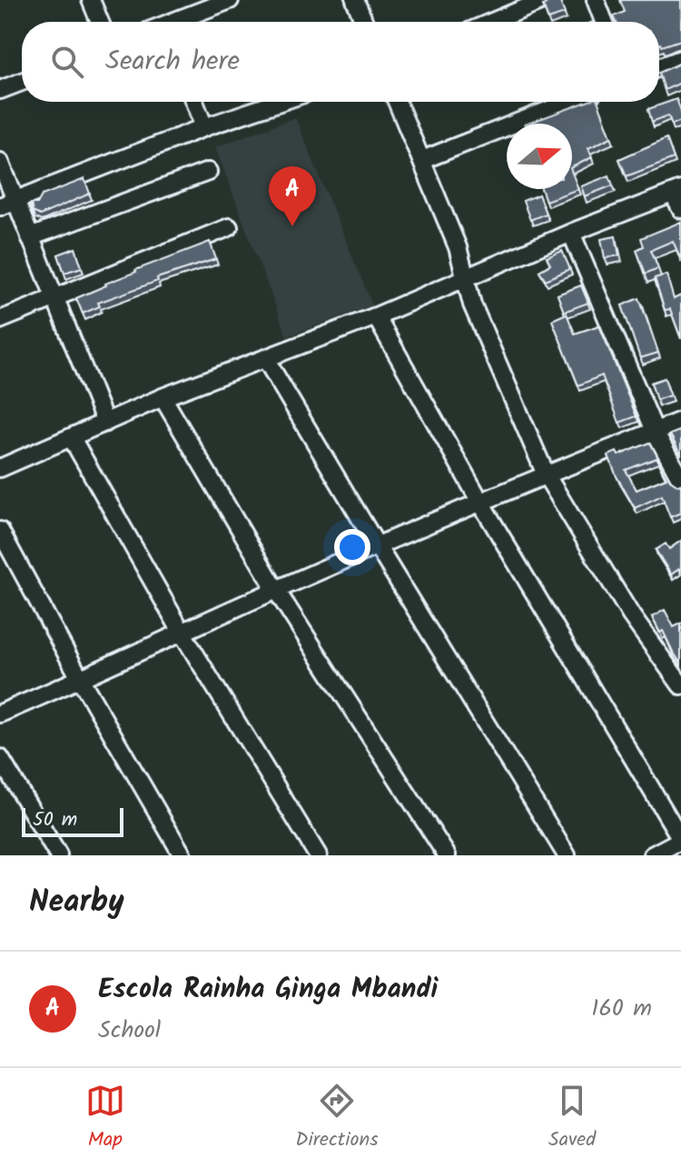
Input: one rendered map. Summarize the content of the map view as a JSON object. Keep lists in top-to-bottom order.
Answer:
{
  "scale_bar": "50 m",
  "north": "right",
  "page": {
    "search": "Search here",
    "pins": "A",
    "scale": "50 m",
    "heading": "Nearby",
    "list": [
      {
        "mark": "A",
        "name": "Escola Rainha Ginga Mbandi",
        "note": "School",
        "value": "160 m"
      }
    ],
    "nav": ["Map", "Directions", "Saved"]
  }
}
